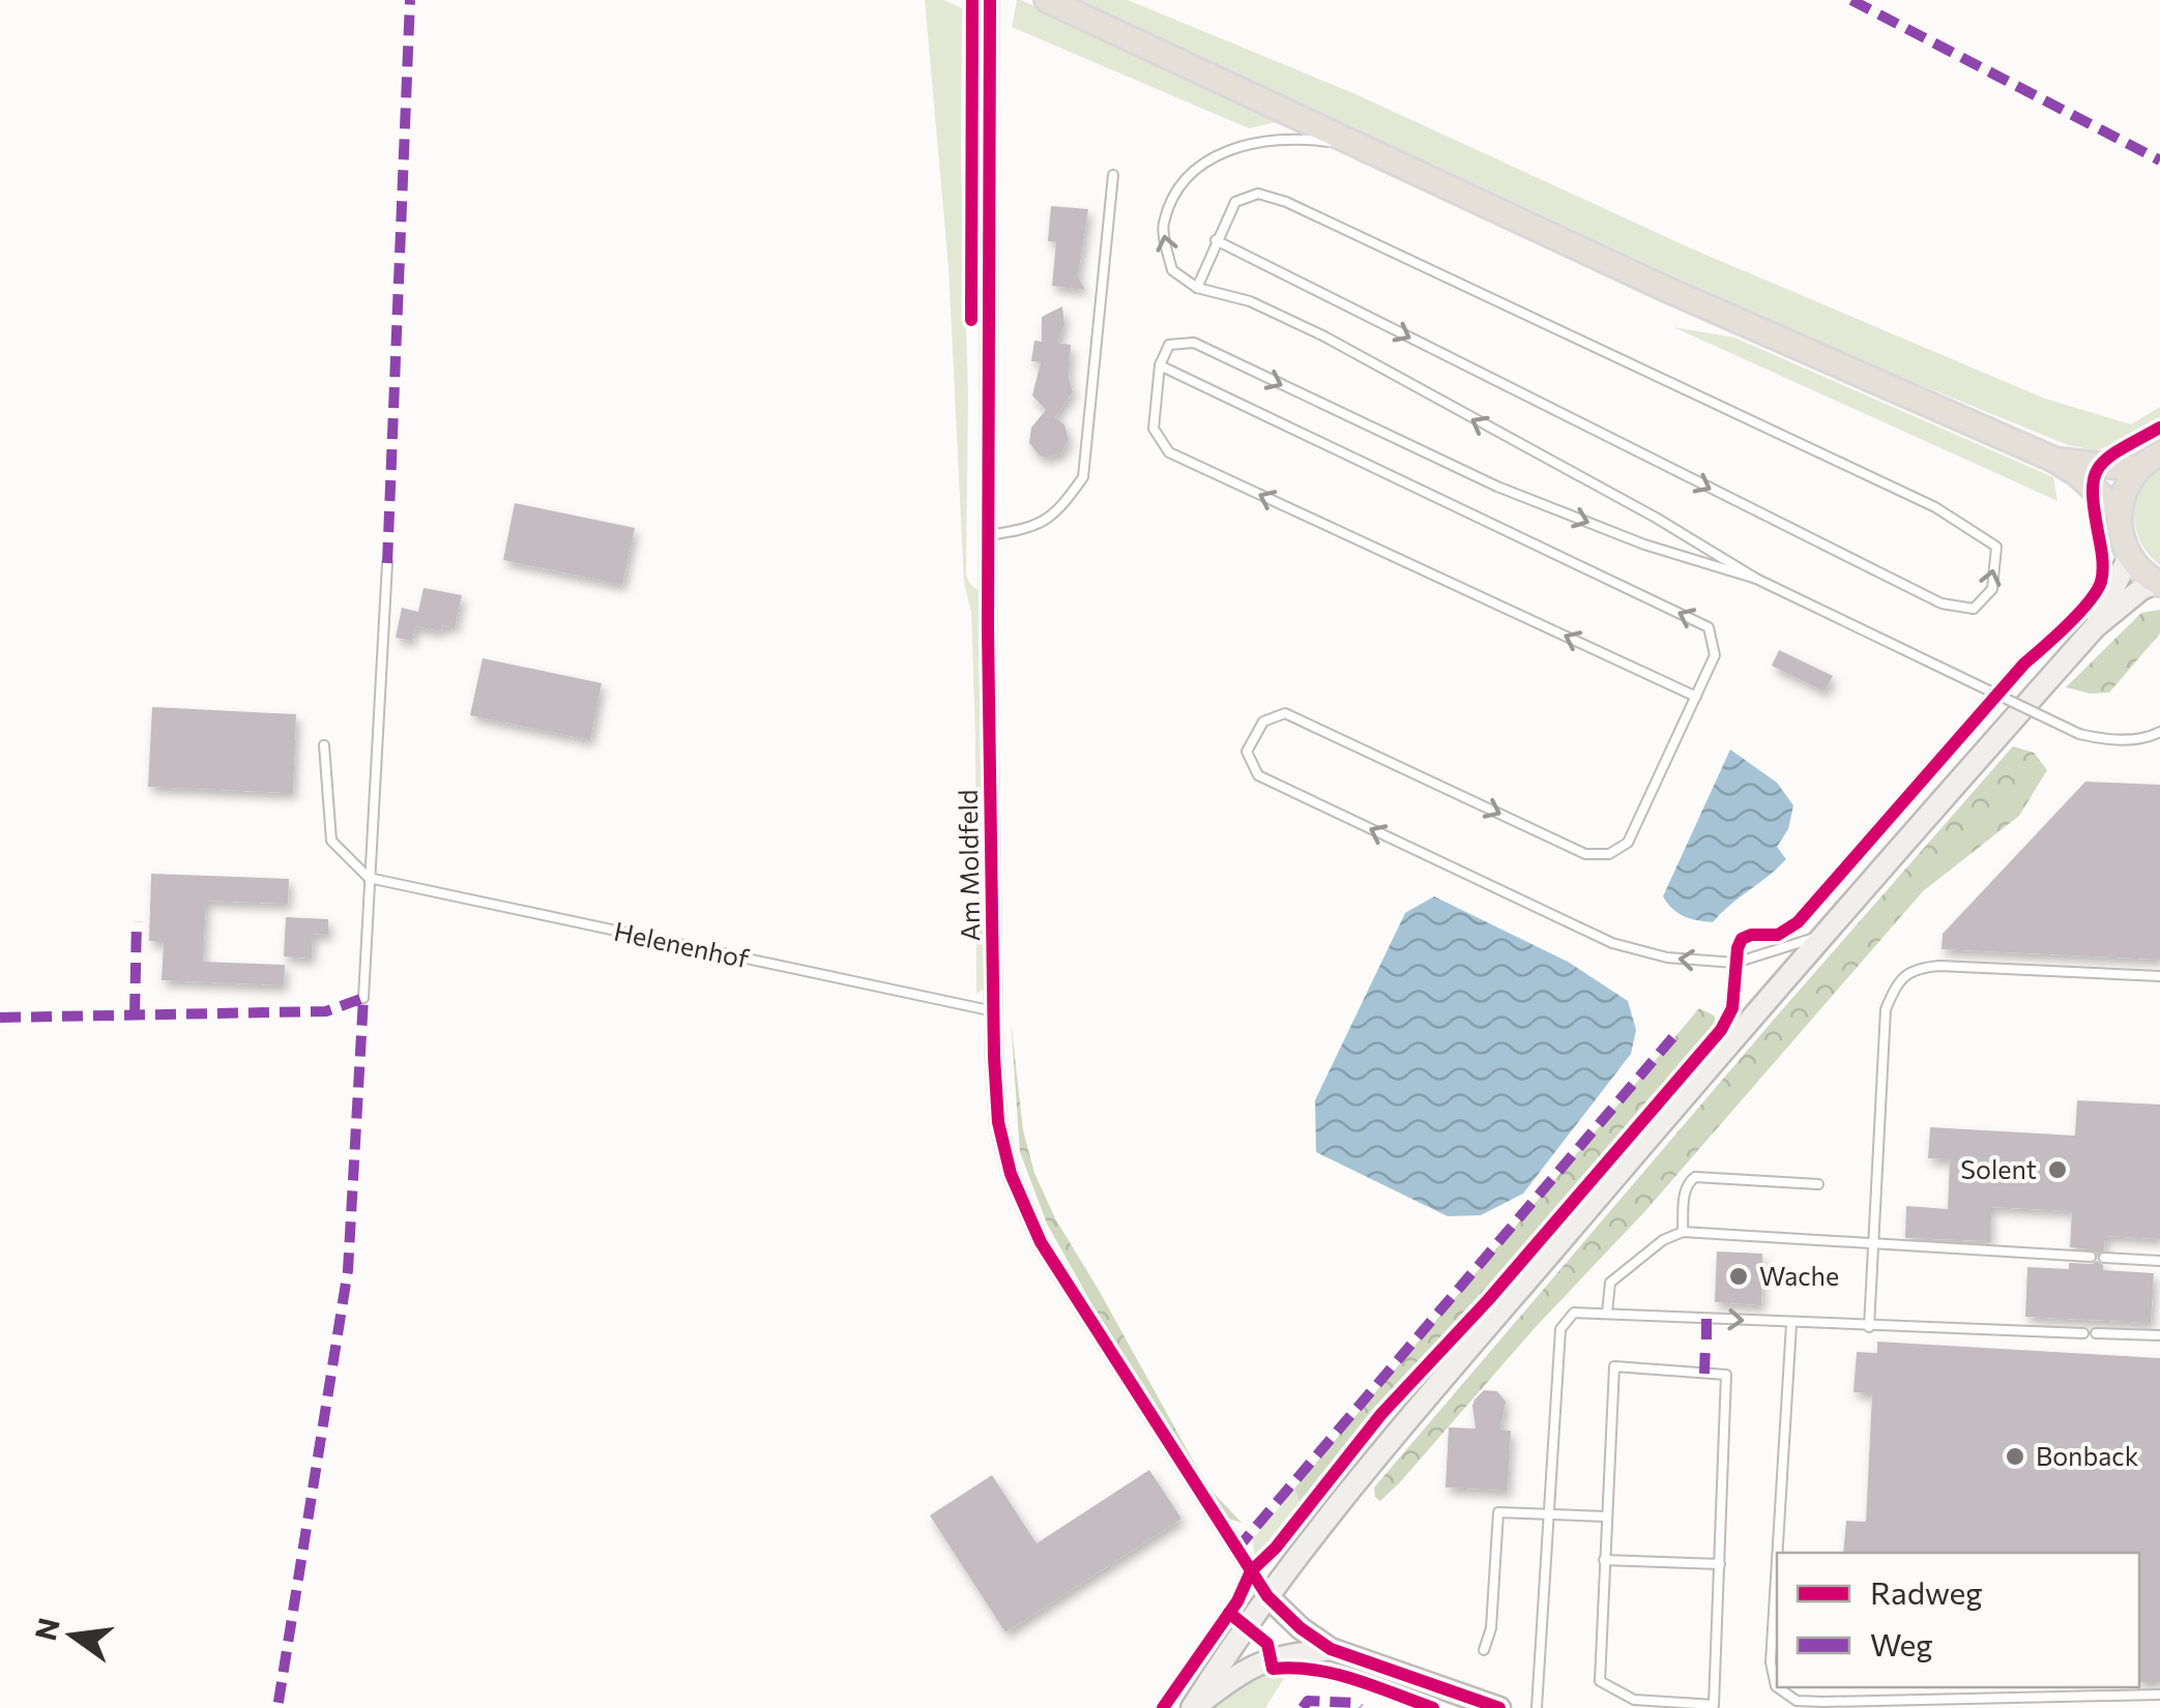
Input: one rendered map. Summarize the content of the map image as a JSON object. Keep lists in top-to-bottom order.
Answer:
{
  "streets": {
    "street": ["Am Moldfeld"],
    "lane": ["Helenenhof"]
  },
  "crossings": [
    ["Am Moldfeld", "Helenenhof"]
  ],
  "places": ["Solent", "Wache", "Bonback"],
  "legend": ["Radweg", "Weg"],
  "north": "left"
}
